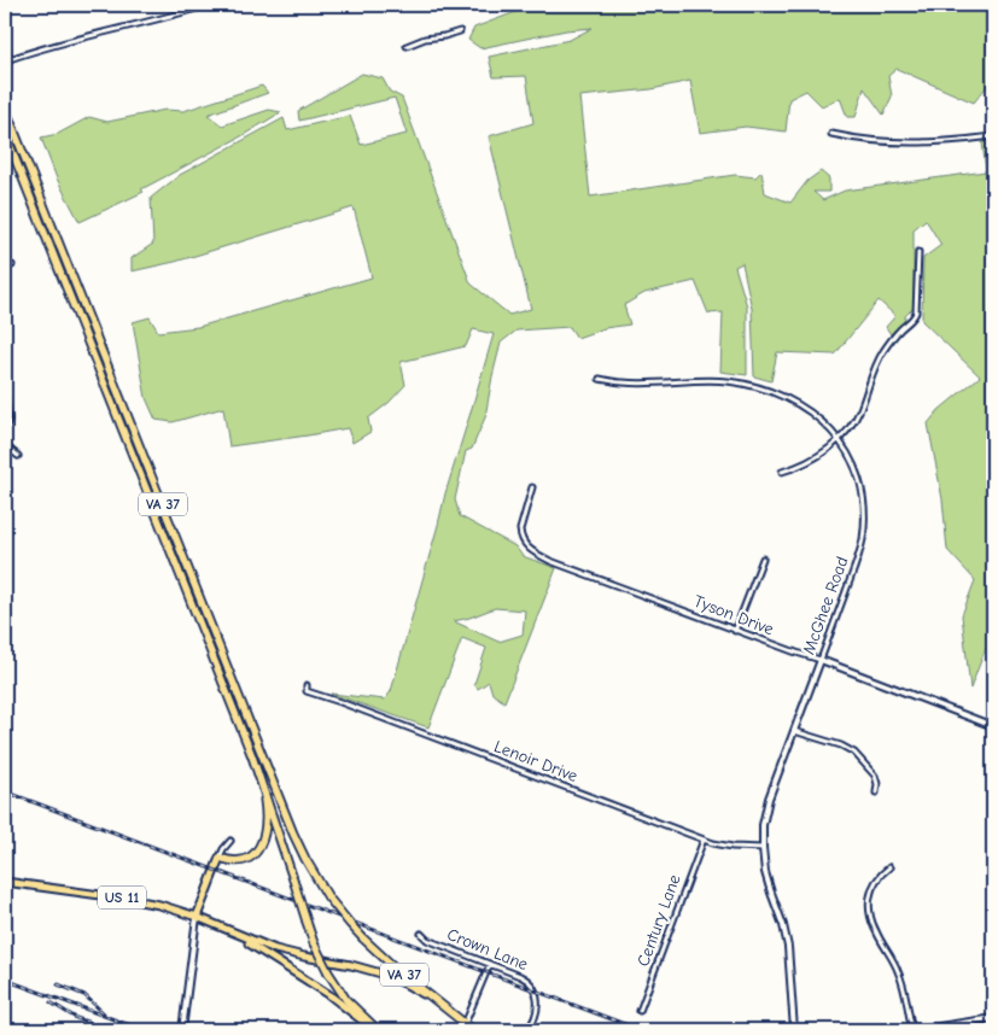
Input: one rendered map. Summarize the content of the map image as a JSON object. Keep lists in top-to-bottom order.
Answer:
{
  "streets": {
    "highway": ["VA 37", "US 11"],
    "street": [
      "McGhee Road",
      "Tyson Drive",
      "Lenoir Drive",
      "Century Lane",
      "Crown Lane"
    ]
  },
  "crossings": [
    ["VA 37", "US 11"],
    ["McGhee Road", "Tyson Drive"],
    ["McGhee Road", "Lenoir Drive"],
    ["Lenoir Drive", "Century Lane"]
  ]
}
